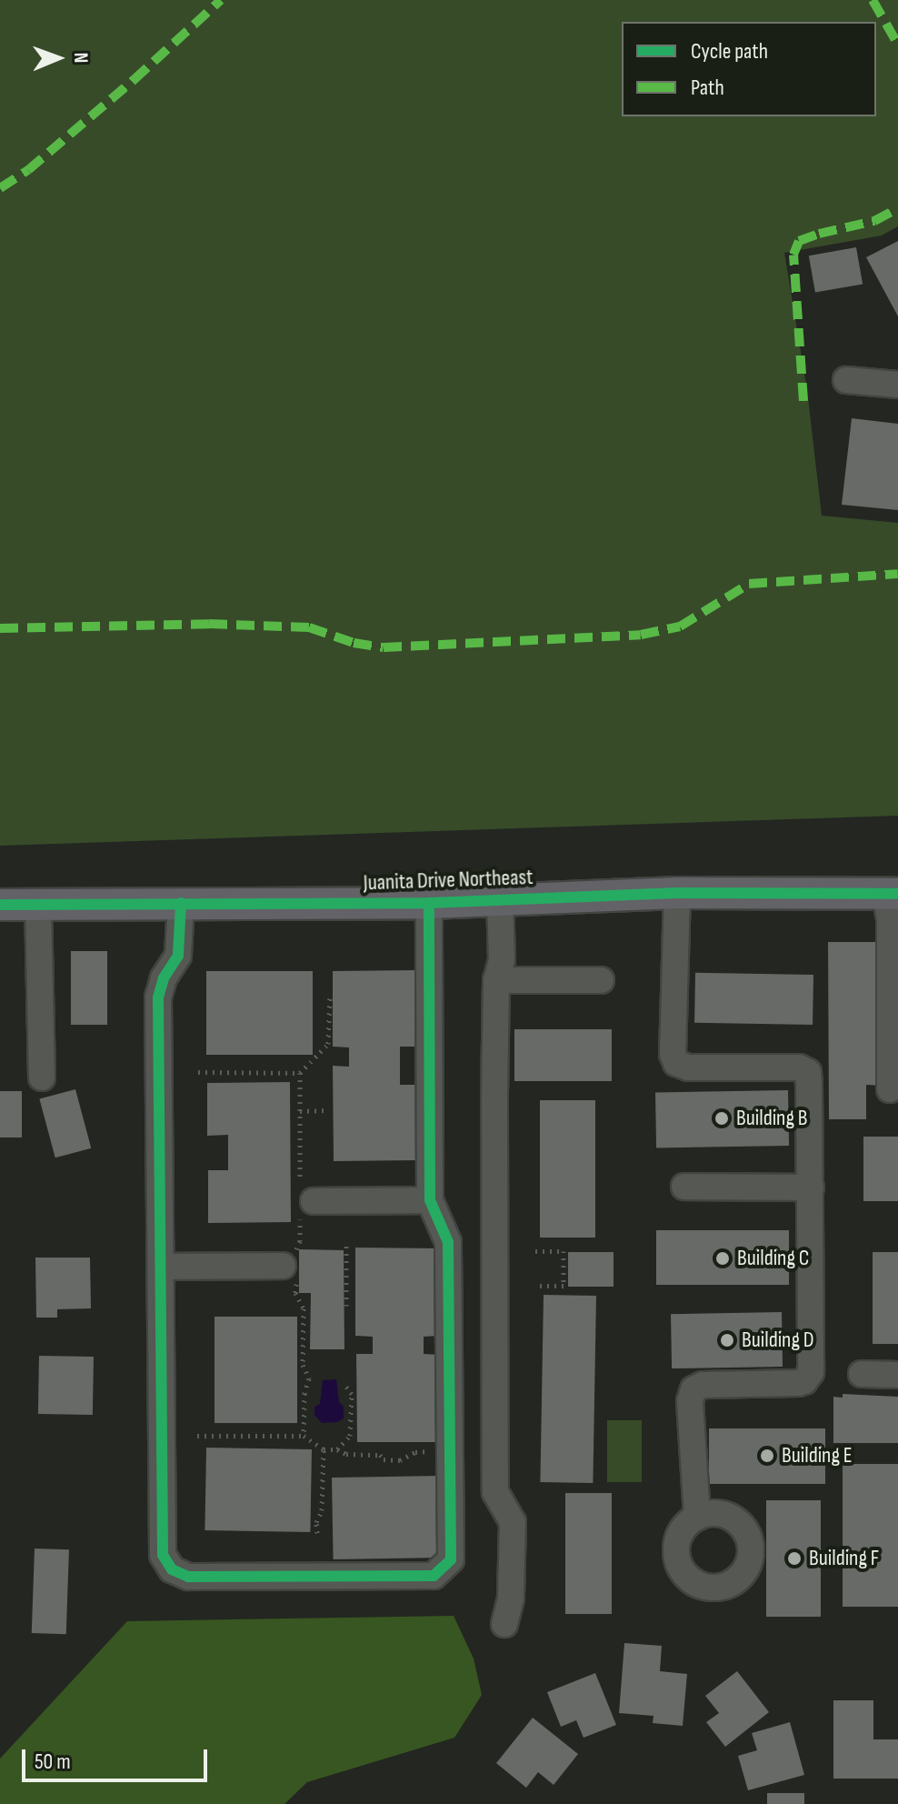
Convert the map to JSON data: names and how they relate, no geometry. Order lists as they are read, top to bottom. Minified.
{"streets":{"main road":["Juanita Drive Northeast"]},"places":["Building B","Building C","Building D","Building E","Building F"],"legend":["Cycle path","Path"],"scale_bar":"50 m","north":"right"}
